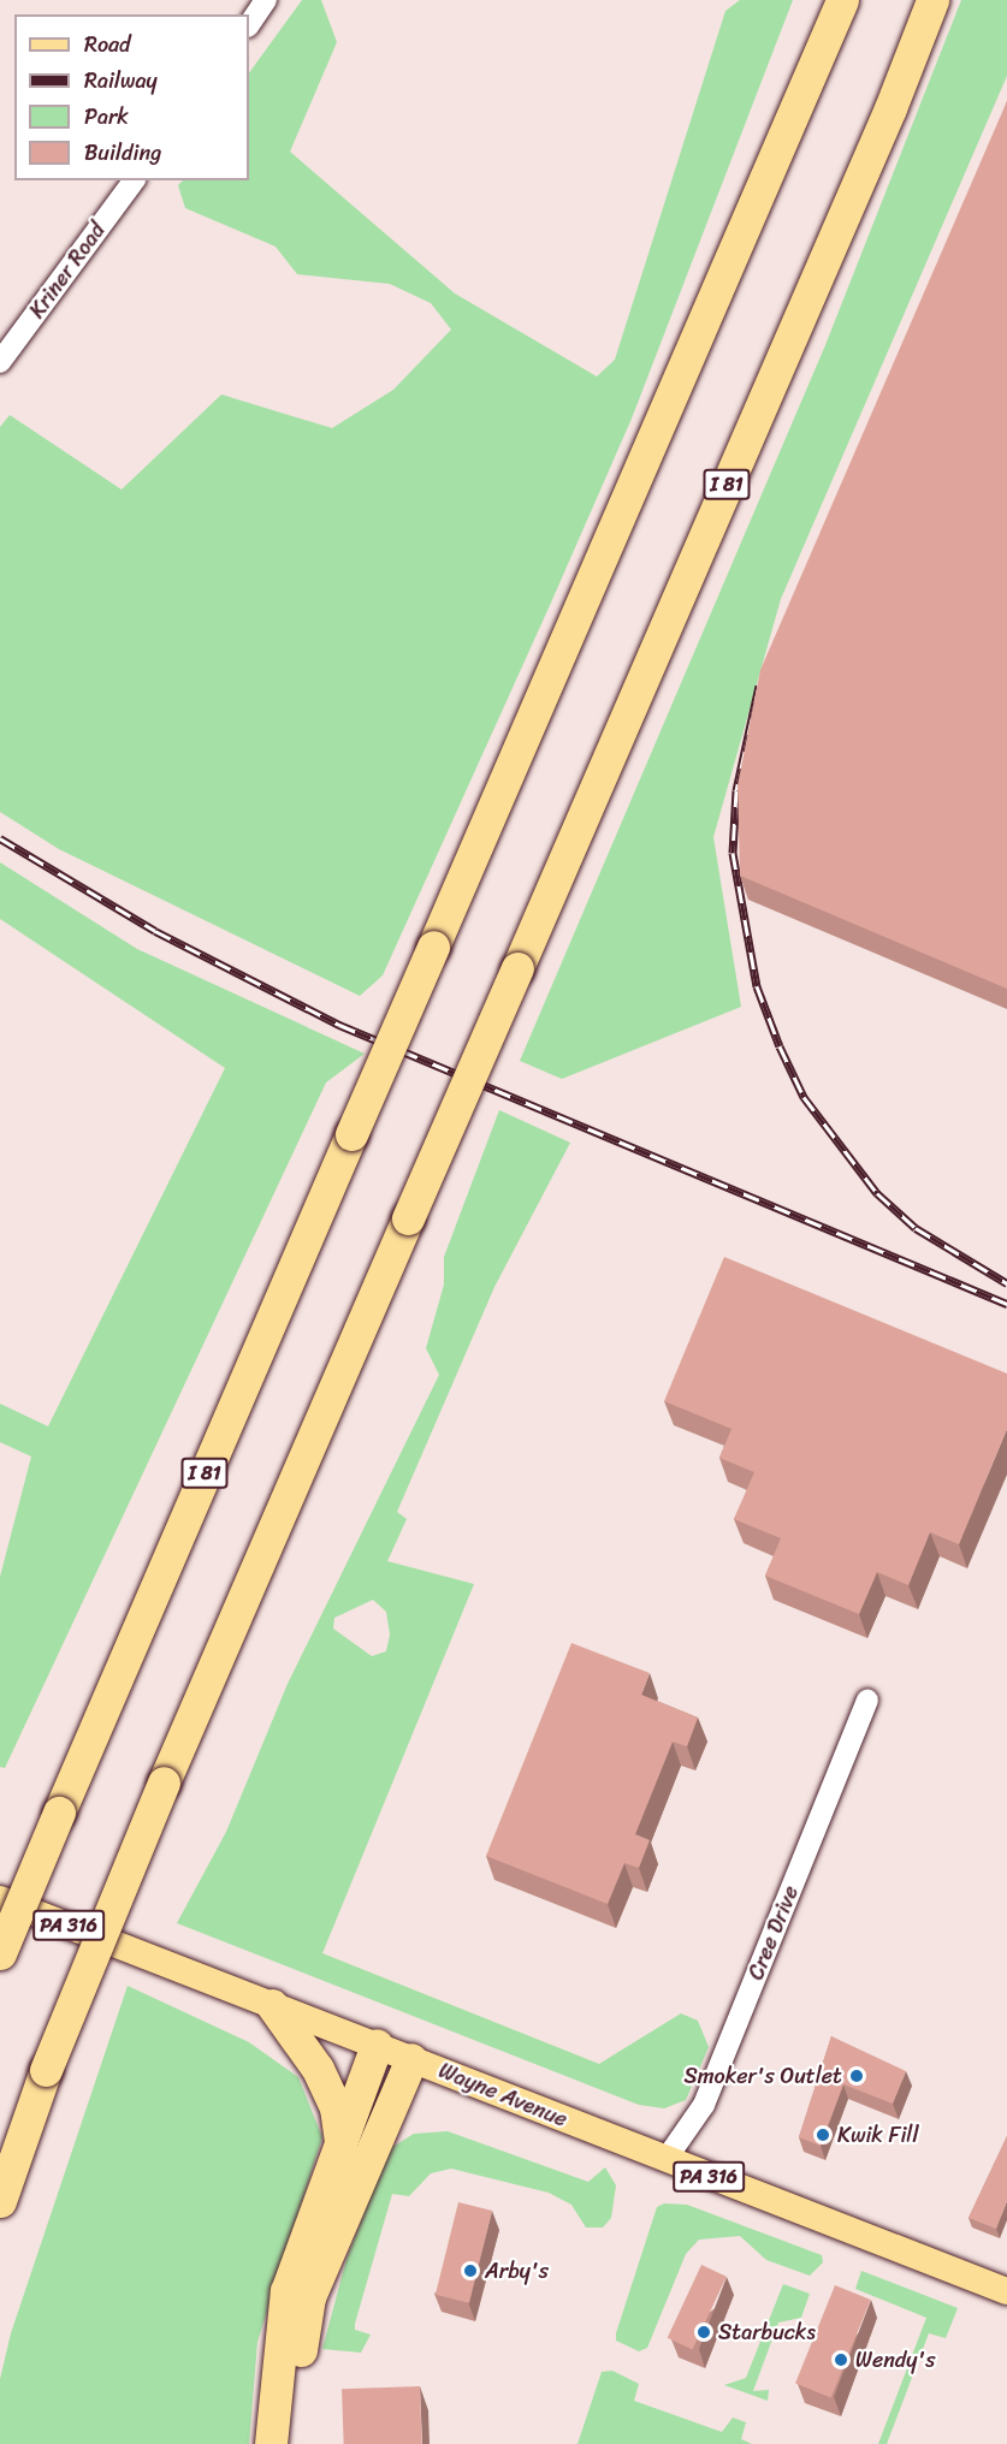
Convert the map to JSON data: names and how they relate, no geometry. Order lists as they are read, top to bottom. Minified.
{"streets":{"highway":["I 81"],"main road":["PA 316","Wayne Avenue"],"street":["Kriner Road","Cree Drive"]},"crossings":[["Cree Drive","Wayne Avenue"]],"places":["Smoker's Outlet","Kwik Fill","Arby's","Starbucks","Wendy's"],"legend":["Road","Railway","Park","Building"]}
